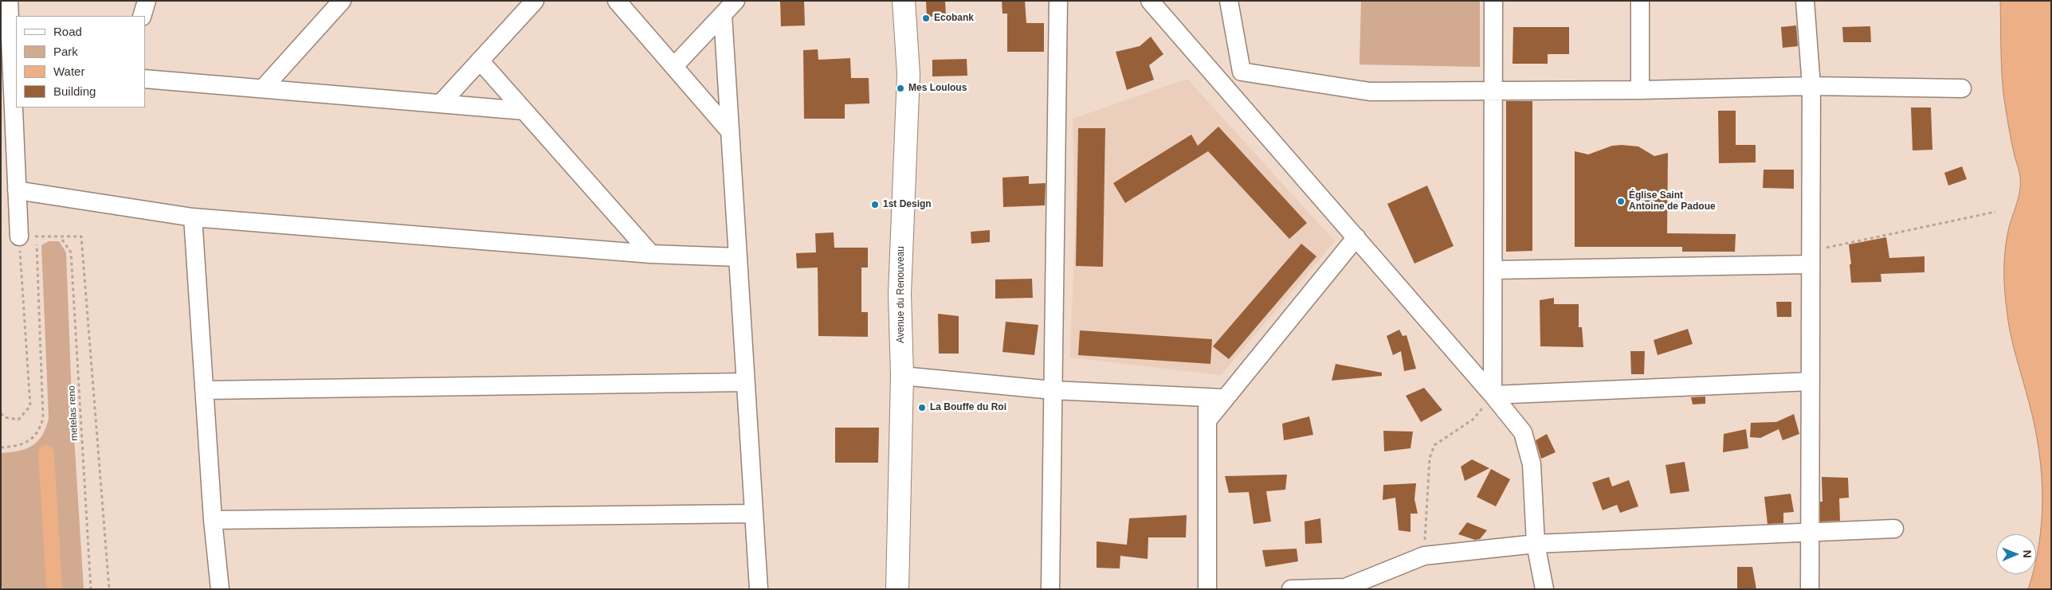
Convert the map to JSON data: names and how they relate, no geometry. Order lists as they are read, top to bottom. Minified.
{"streets":{"main road":["Avenue du Renouveau"],"path":["metelas reno"]},"places":["Ecobank","Mes Loulous","Église Saint Antoine de Padoue","1st Design","La Bouffe du Roi"],"legend":["Road","Park","Water","Building"],"north":"right"}
